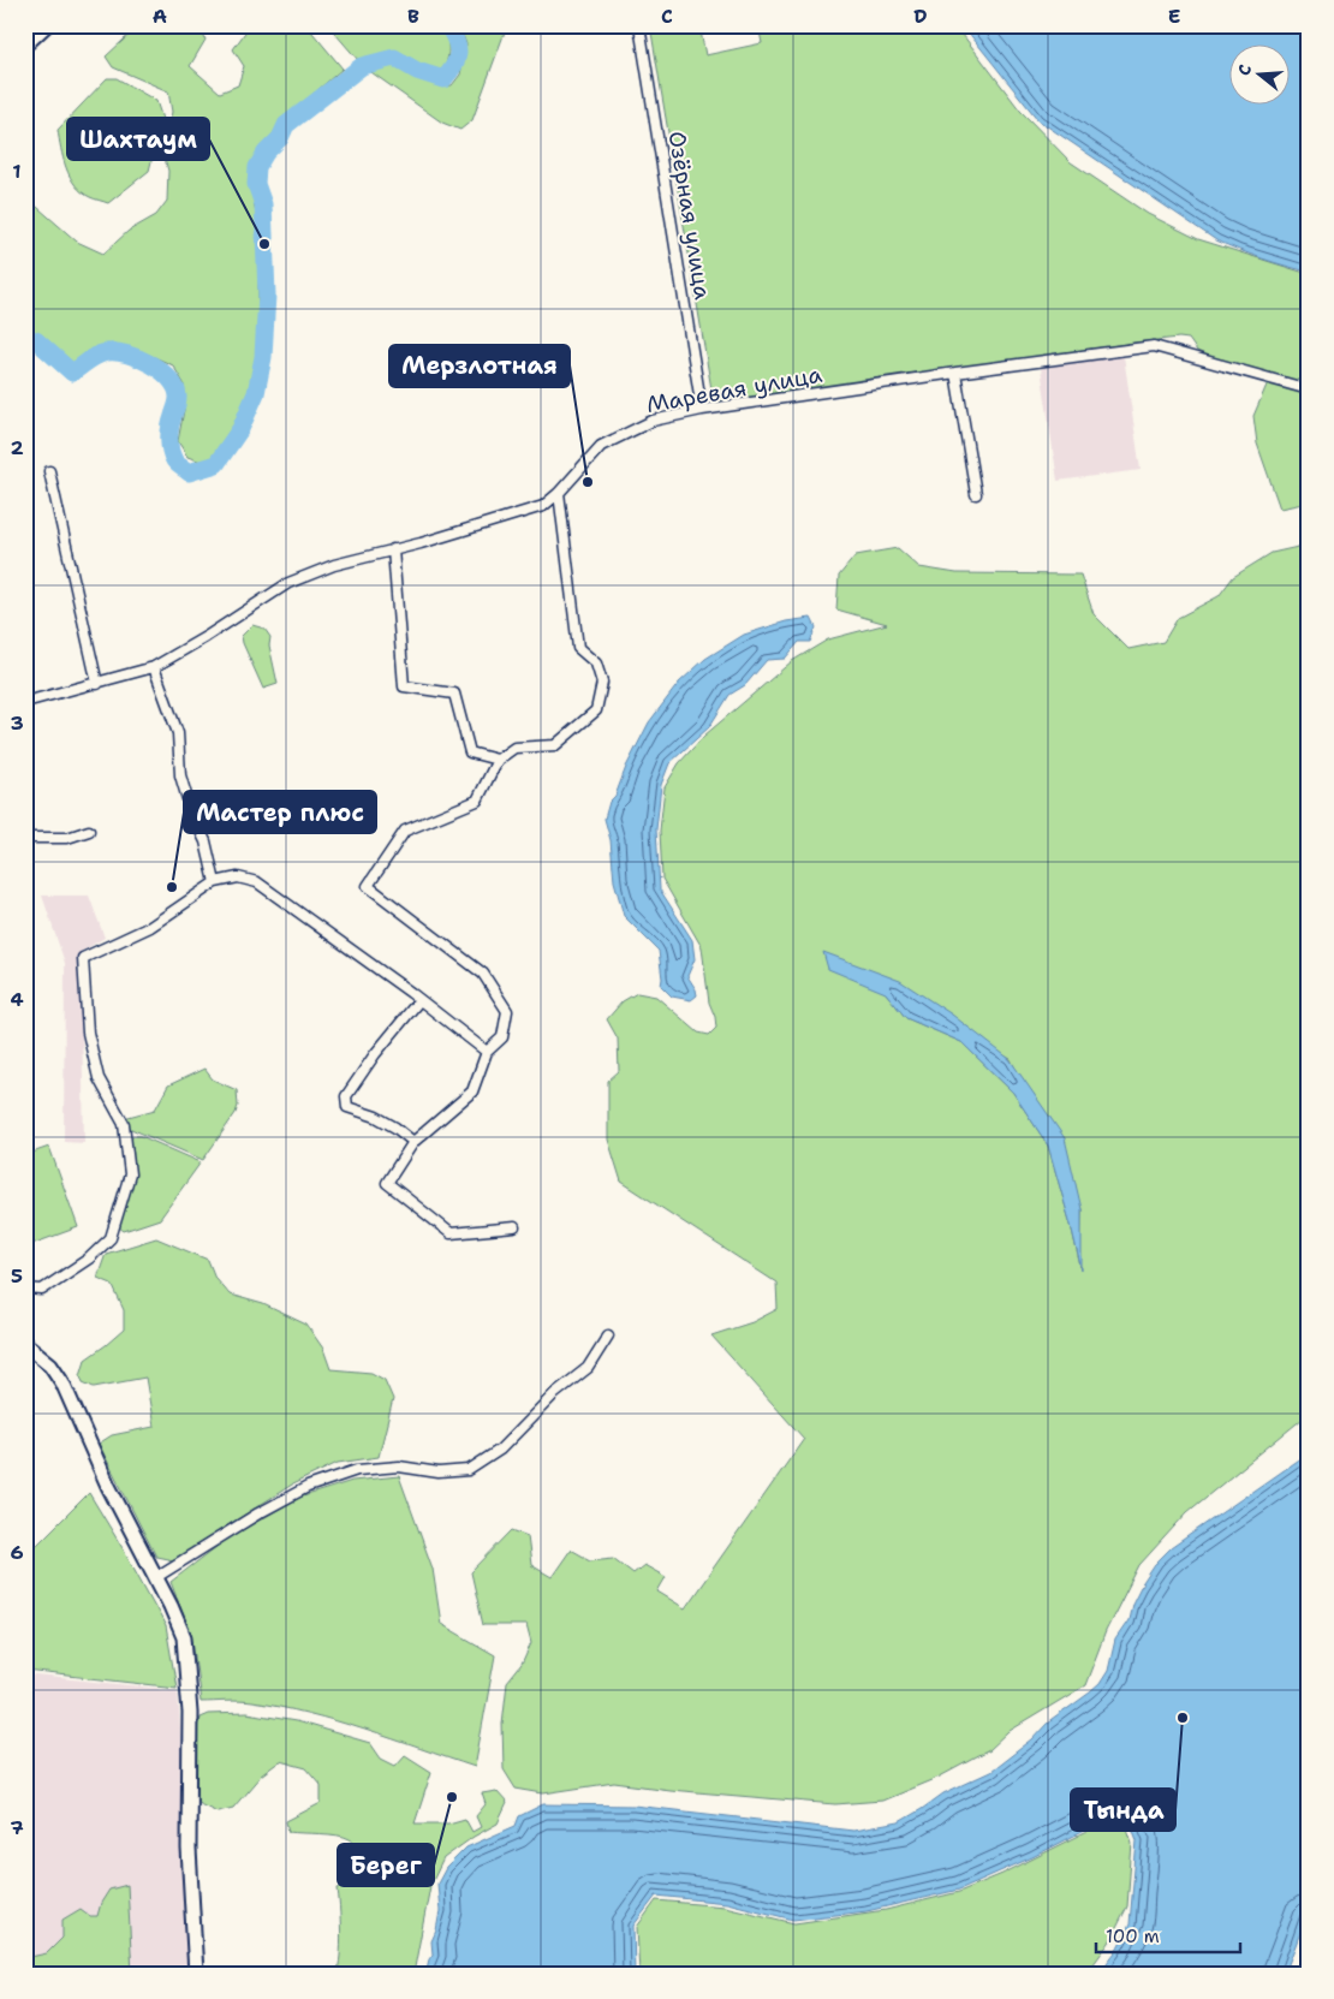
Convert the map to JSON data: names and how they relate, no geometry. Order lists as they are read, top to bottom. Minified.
{"streets":{"street":["Озёрная улица","Маревая улица"]},"crossings":[["Озёрная улица","Маревая улица"]],"places":["Шахтаум","Мерзлотная","Мастер плюс","Тында","Берег"],"scale_bar":"100 m","north":"left","grid":{"columns":["A","B","C","D","E"],"rows":["1","2","3","4","5","6","7"]}}
